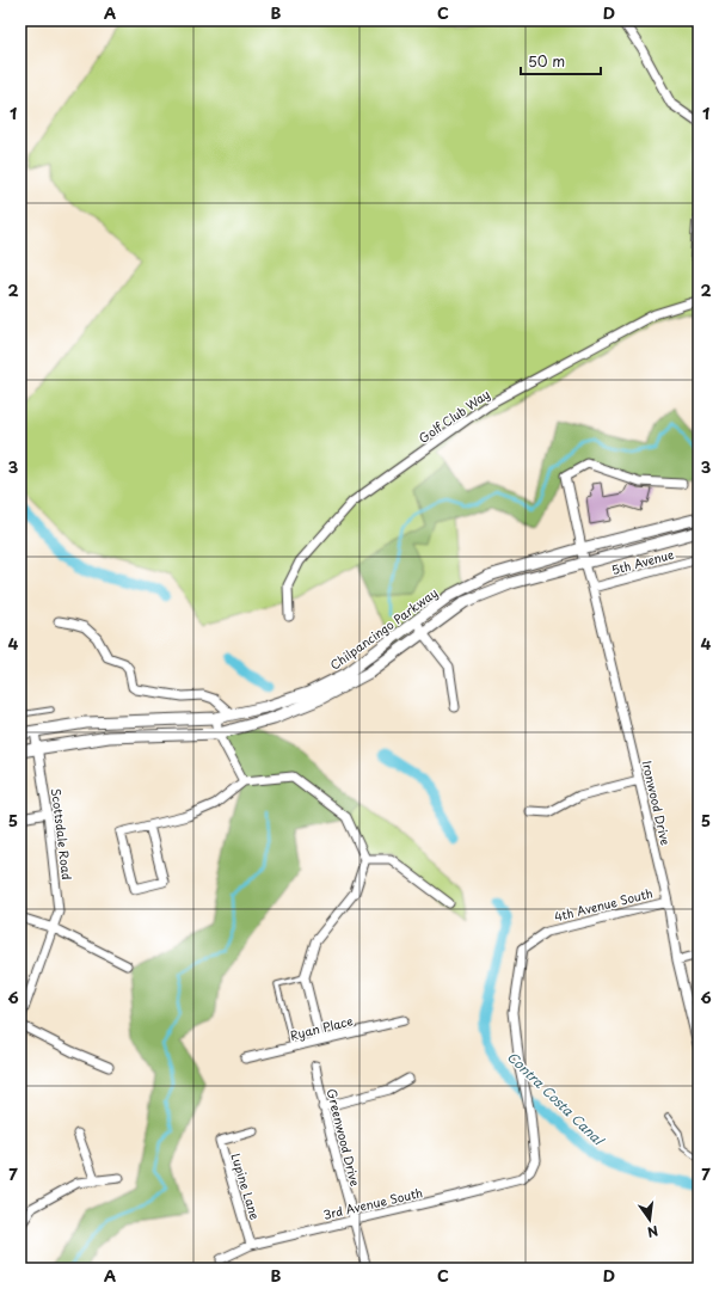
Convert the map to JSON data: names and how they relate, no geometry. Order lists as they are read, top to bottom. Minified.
{"streets":{"street":["Golf Club Way","5th Avenue","Chilpancingo Parkway","Ironwood Drive","Scottsdale Road","4th Avenue South","Ryan Place","Greenwood Drive","Lupine Lane","3rd Avenue South"]},"crossings":[["5th Avenue","Ironwood Drive"],["Chilpancingo Parkway","Ironwood Drive"],["Chilpancingo Parkway","Scottsdale Road"],["Ironwood Drive","4th Avenue South"],["4th Avenue South","3rd Avenue South"],["Greenwood Drive","3rd Avenue South"],["Lupine Lane","3rd Avenue South"]],"water":["Contra Costa Canal"],"scale_bar":"50 m","north":"bottom","grid":{"columns":["A","B","C","D"],"rows":["1","2","3","4","5","6","7"]}}
